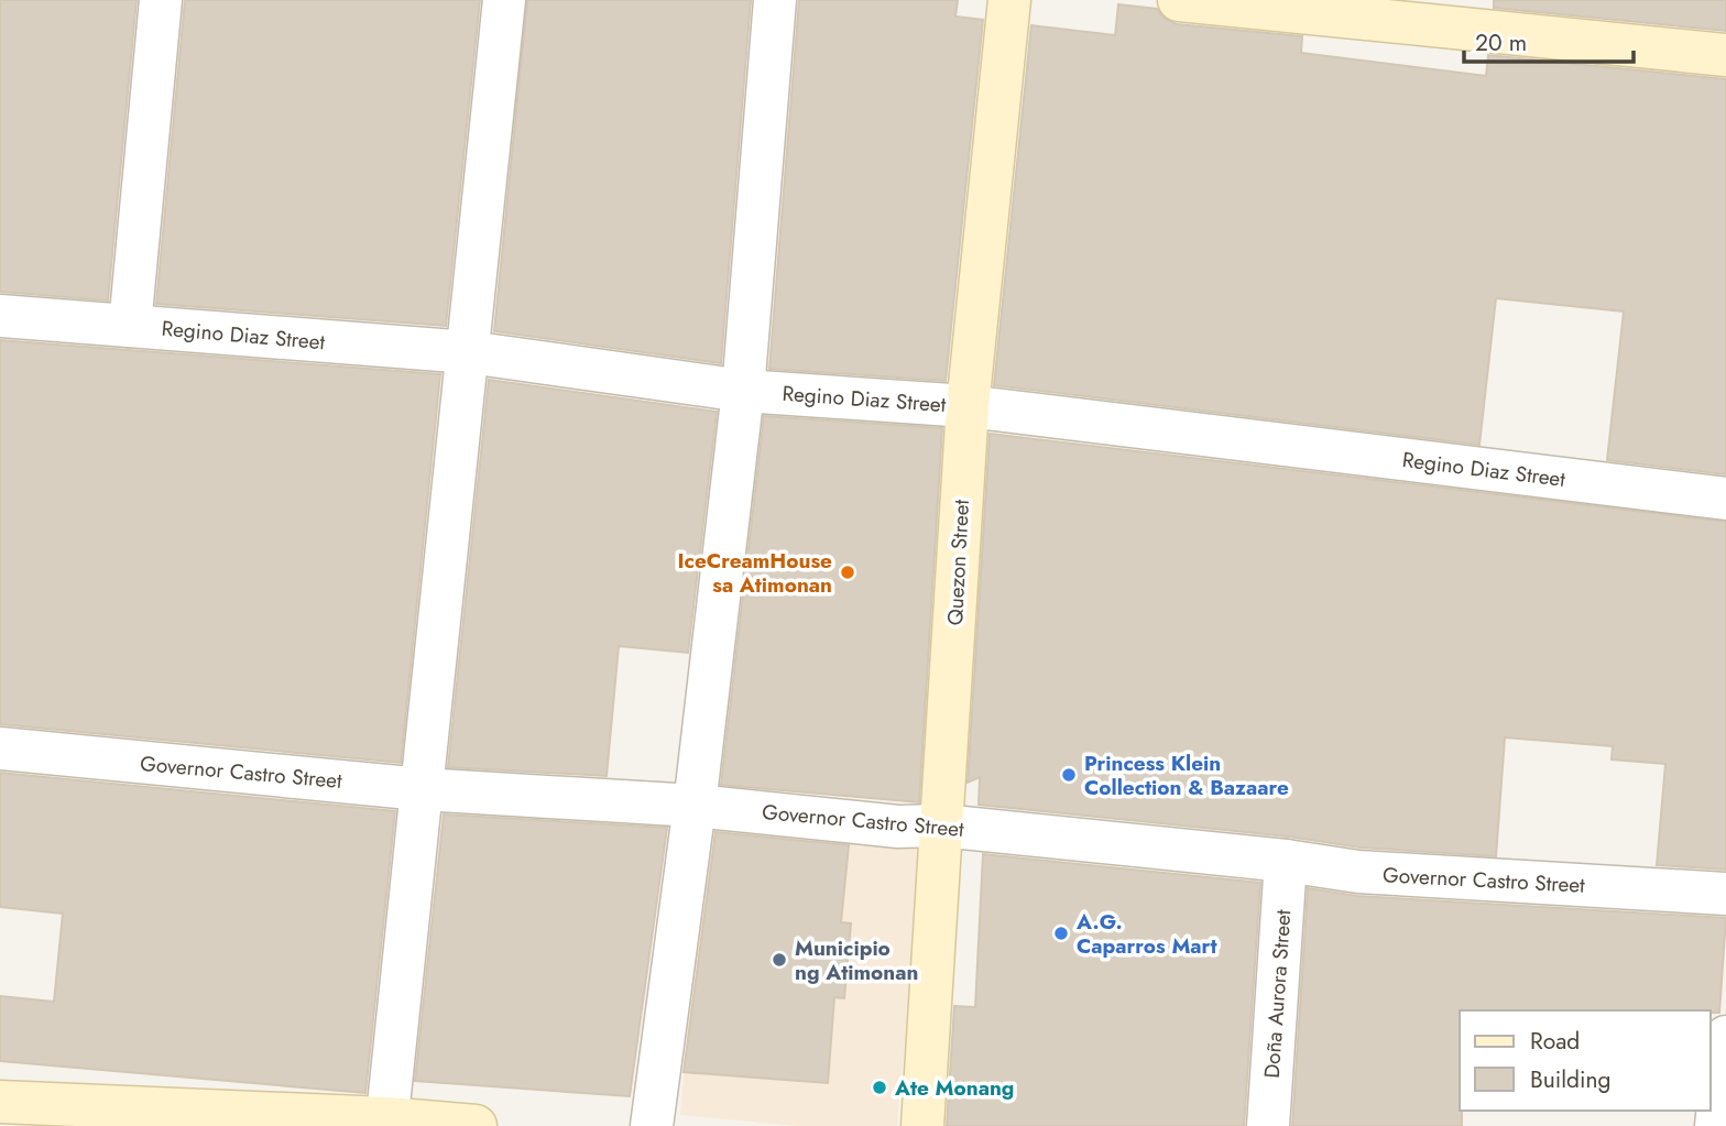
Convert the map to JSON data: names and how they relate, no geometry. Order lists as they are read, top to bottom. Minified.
{"streets":{"street":["Regino Diaz Street","Quezon Street","Governor Castro Street","Doña Aurora Street"]},"crossings":[["Regino Diaz Street","Quezon Street"],["Quezon Street","Governor Castro Street"],["Governor Castro Street","Doña Aurora Street"]],"places":["IceCreamHouse sa Atimonan","Princess Klein Collection & Bazaare","A.G. Caparros Mart","Municipio ng Atimonan","Ate Monang"],"legend":["Road","Building"],"scale_bar":"20 m"}
